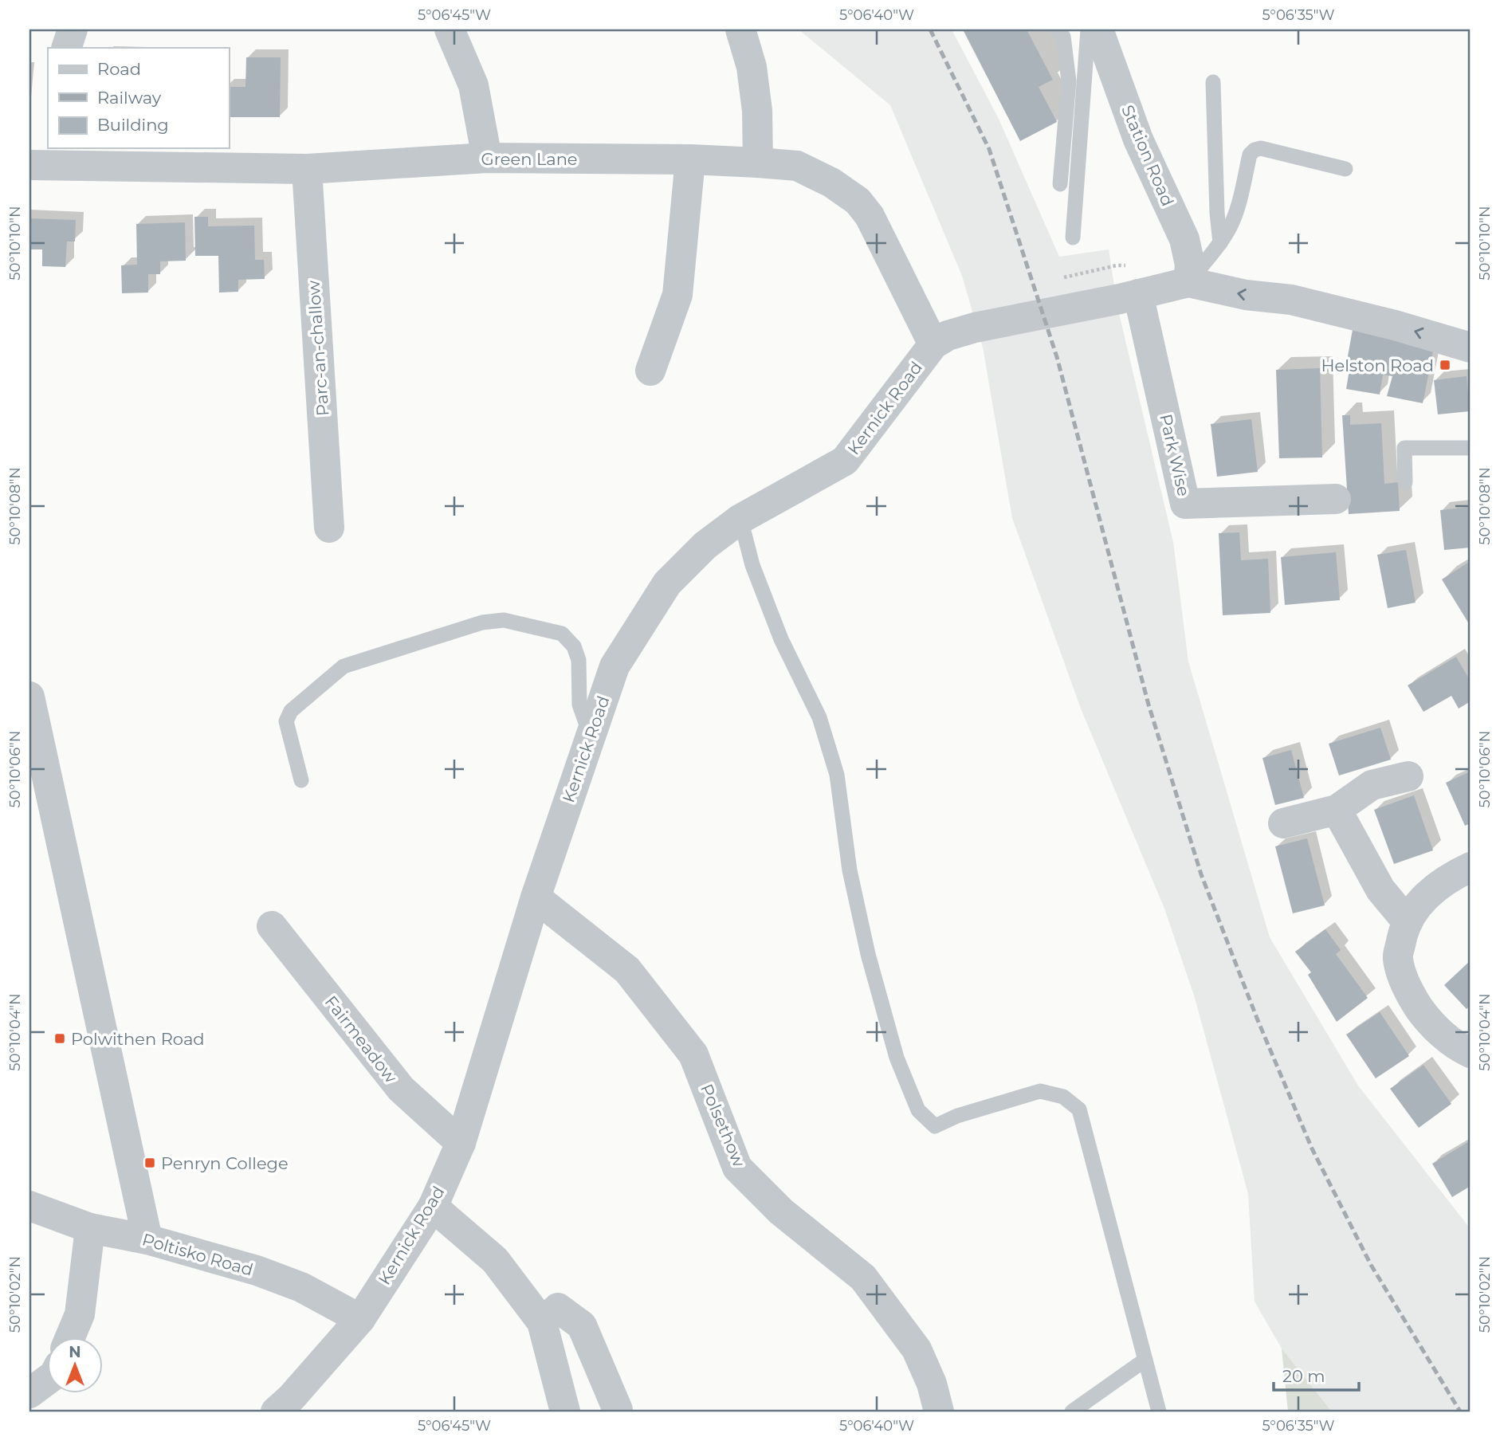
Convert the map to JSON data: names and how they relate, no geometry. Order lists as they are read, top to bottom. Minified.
{"streets":{"street":["Station Road","Green Lane","Parc-an-challow","Kernick Road","Park Wise","Fairmeadow","Polsethow","Poltisko Road"]},"crossings":[["Green Lane","Parc-an-challow"],["Green Lane","Kernick Road"],["Kernick Road","Park Wise"],["Kernick Road","Fairmeadow"],["Kernick Road","Polsethow"],["Kernick Road","Poltisko Road"]],"places":{"transit":["Helston Road","Polwithen Road","Penryn College"]},"legend":["Road","Railway","Building"],"scale_bar":"20 m","north":"top","coordinates":["5°06'45\"W","5°06'40\"W","5°06'35\"W","50°10'10\"N","50°10'08\"N","50°10'06\"N","50°10'04\"N","50°10'02\"N"]}
